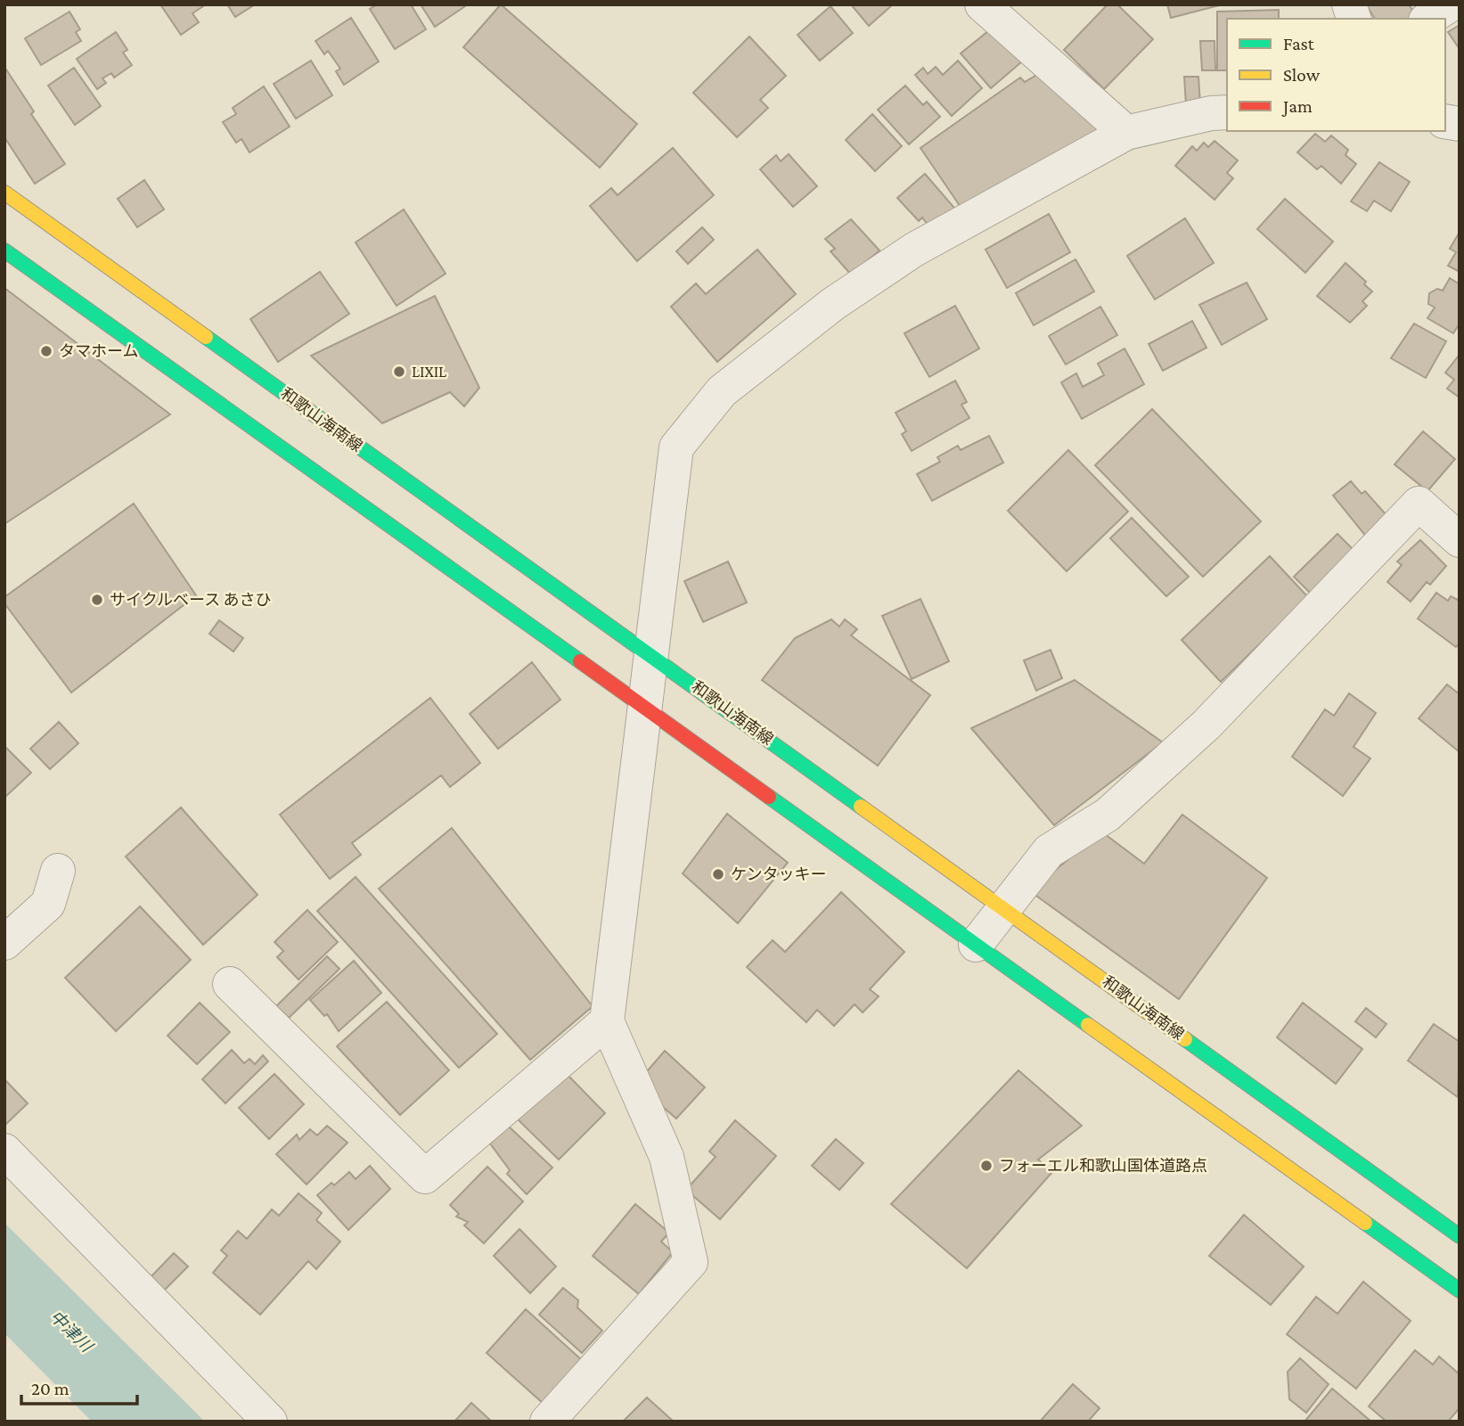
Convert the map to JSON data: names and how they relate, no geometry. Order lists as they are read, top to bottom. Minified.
{"streets":{"main road":["和歌山海南線"]},"water":["中津川"],"places":["タマホーム","LIXIL","サイクルベース あさひ","ケンタッキー","フォーエル和歌山国体道路点"],"legend":["Fast","Slow","Jam"],"scale_bar":"20 m"}
